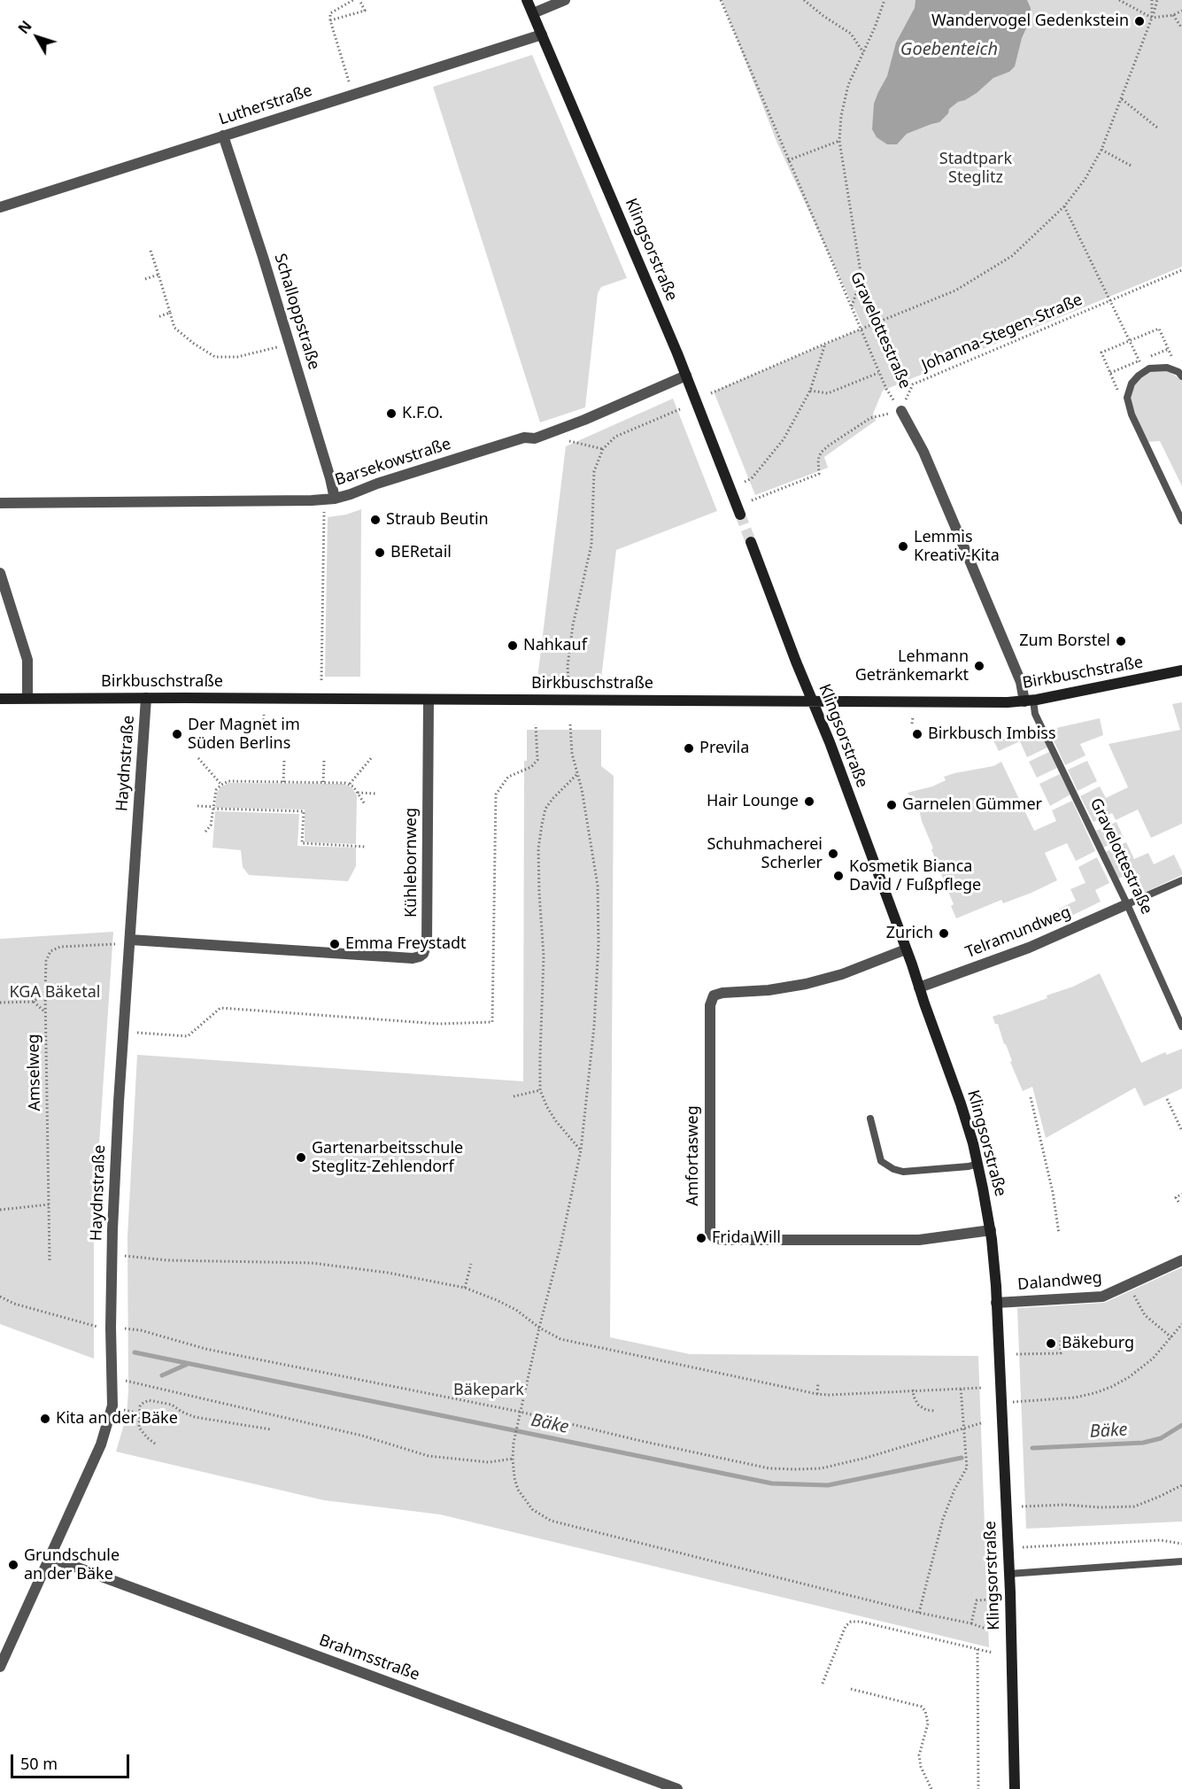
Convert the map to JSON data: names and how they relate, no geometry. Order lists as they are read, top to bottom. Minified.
{"streets":{"street":["Lutherstraße","Klingsorstraße","Schalloppstraße","Gravelottestraße","Barsekowstraße","Birkbuschstraße","Haydnstraße","Kühlebornweg","Telramundweg","Amfortasweg","Dalandweg","Brahmsstraße"],"path":["Johanna-Stegen-Straße","Amselweg"]},"crossings":[["Lutherstraße","Klingsorstraße"],["Lutherstraße","Schalloppstraße"],["Klingsorstraße","Barsekowstraße"],["Klingsorstraße","Birkbuschstraße"],["Klingsorstraße","Telramundweg"],["Klingsorstraße","Amfortasweg"],["Klingsorstraße","Dalandweg"],["Schalloppstraße","Barsekowstraße"],["Gravelottestraße","Johanna-Stegen-Straße"],["Gravelottestraße","Birkbuschstraße"],["Gravelottestraße","Telramundweg"],["Birkbuschstraße","Haydnstraße"],["Birkbuschstraße","Kühlebornweg"],["Haydnstraße","Kühlebornweg"],["Haydnstraße","Brahmsstraße"]],"water":["Goebenteich","Bäke"],"parks":["Stadtpark Steglitz","KGA Bäketal","Bäkepark"],"places":["Wandervogel Gedenkstein","K.F.O.","Straub Beutin","Lemmis Kreativ-Kita","BERetail","Zum Borstel","Nahkauf","Lehmann Getränkemarkt","Der Magnet im Süden Berlins","Birkbusch Imbiss","Previla","Hair Lounge","Garnelen Gümmer","Schuhmacherei Scherler","Kosmetik Bianca David / Fußpflege","Zurich","Emma Freystadt","Gartenarbeitsschule Steglitz-Zehlendorf","Frida Will","Bäkeburg","Kita an der Bäke","Grundschule an der Bäke"],"scale_bar":"50 m","north":"top left"}
